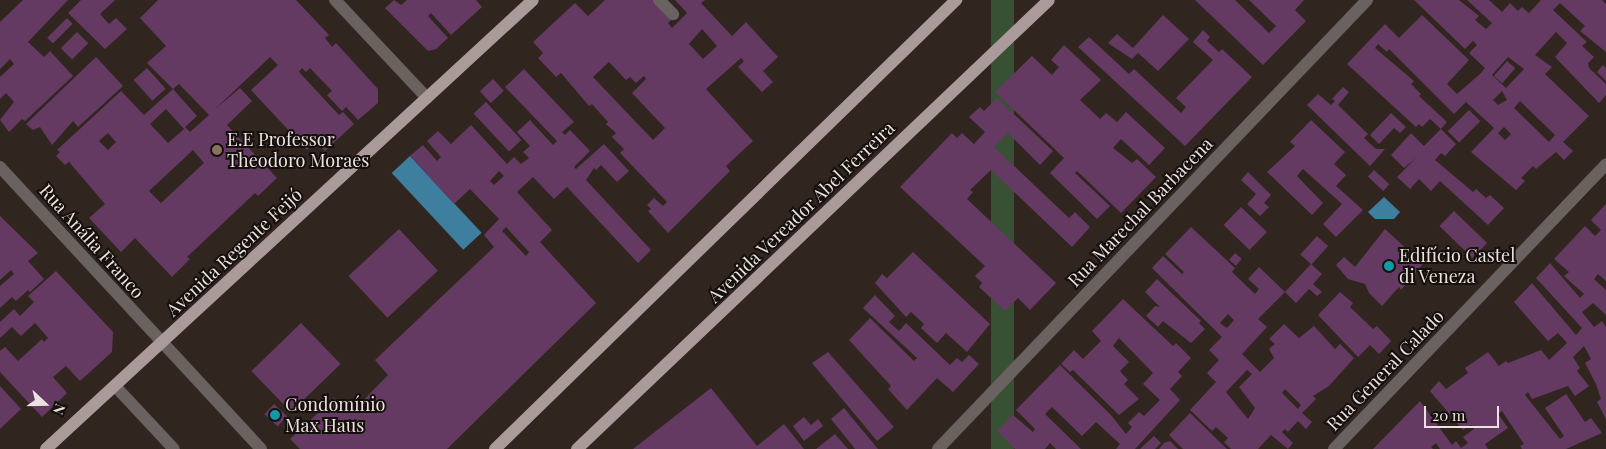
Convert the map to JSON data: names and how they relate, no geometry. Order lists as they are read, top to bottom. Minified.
{"streets":{"main road":["Avenida Vereador Abel Ferreira","Avenida Regente Feijó"],"street":["Rua Marechal Barbacena","Rua Anália Franco","Rua General Calado"]},"crossings":[["Rua Anália Franco","Avenida Regente Feijó"]],"places":["E.E Professor Theodoro Moraes","Edifício Castel di Veneza","Condomínio Max Haus"],"scale_bar":"20 m","north":"right"}
